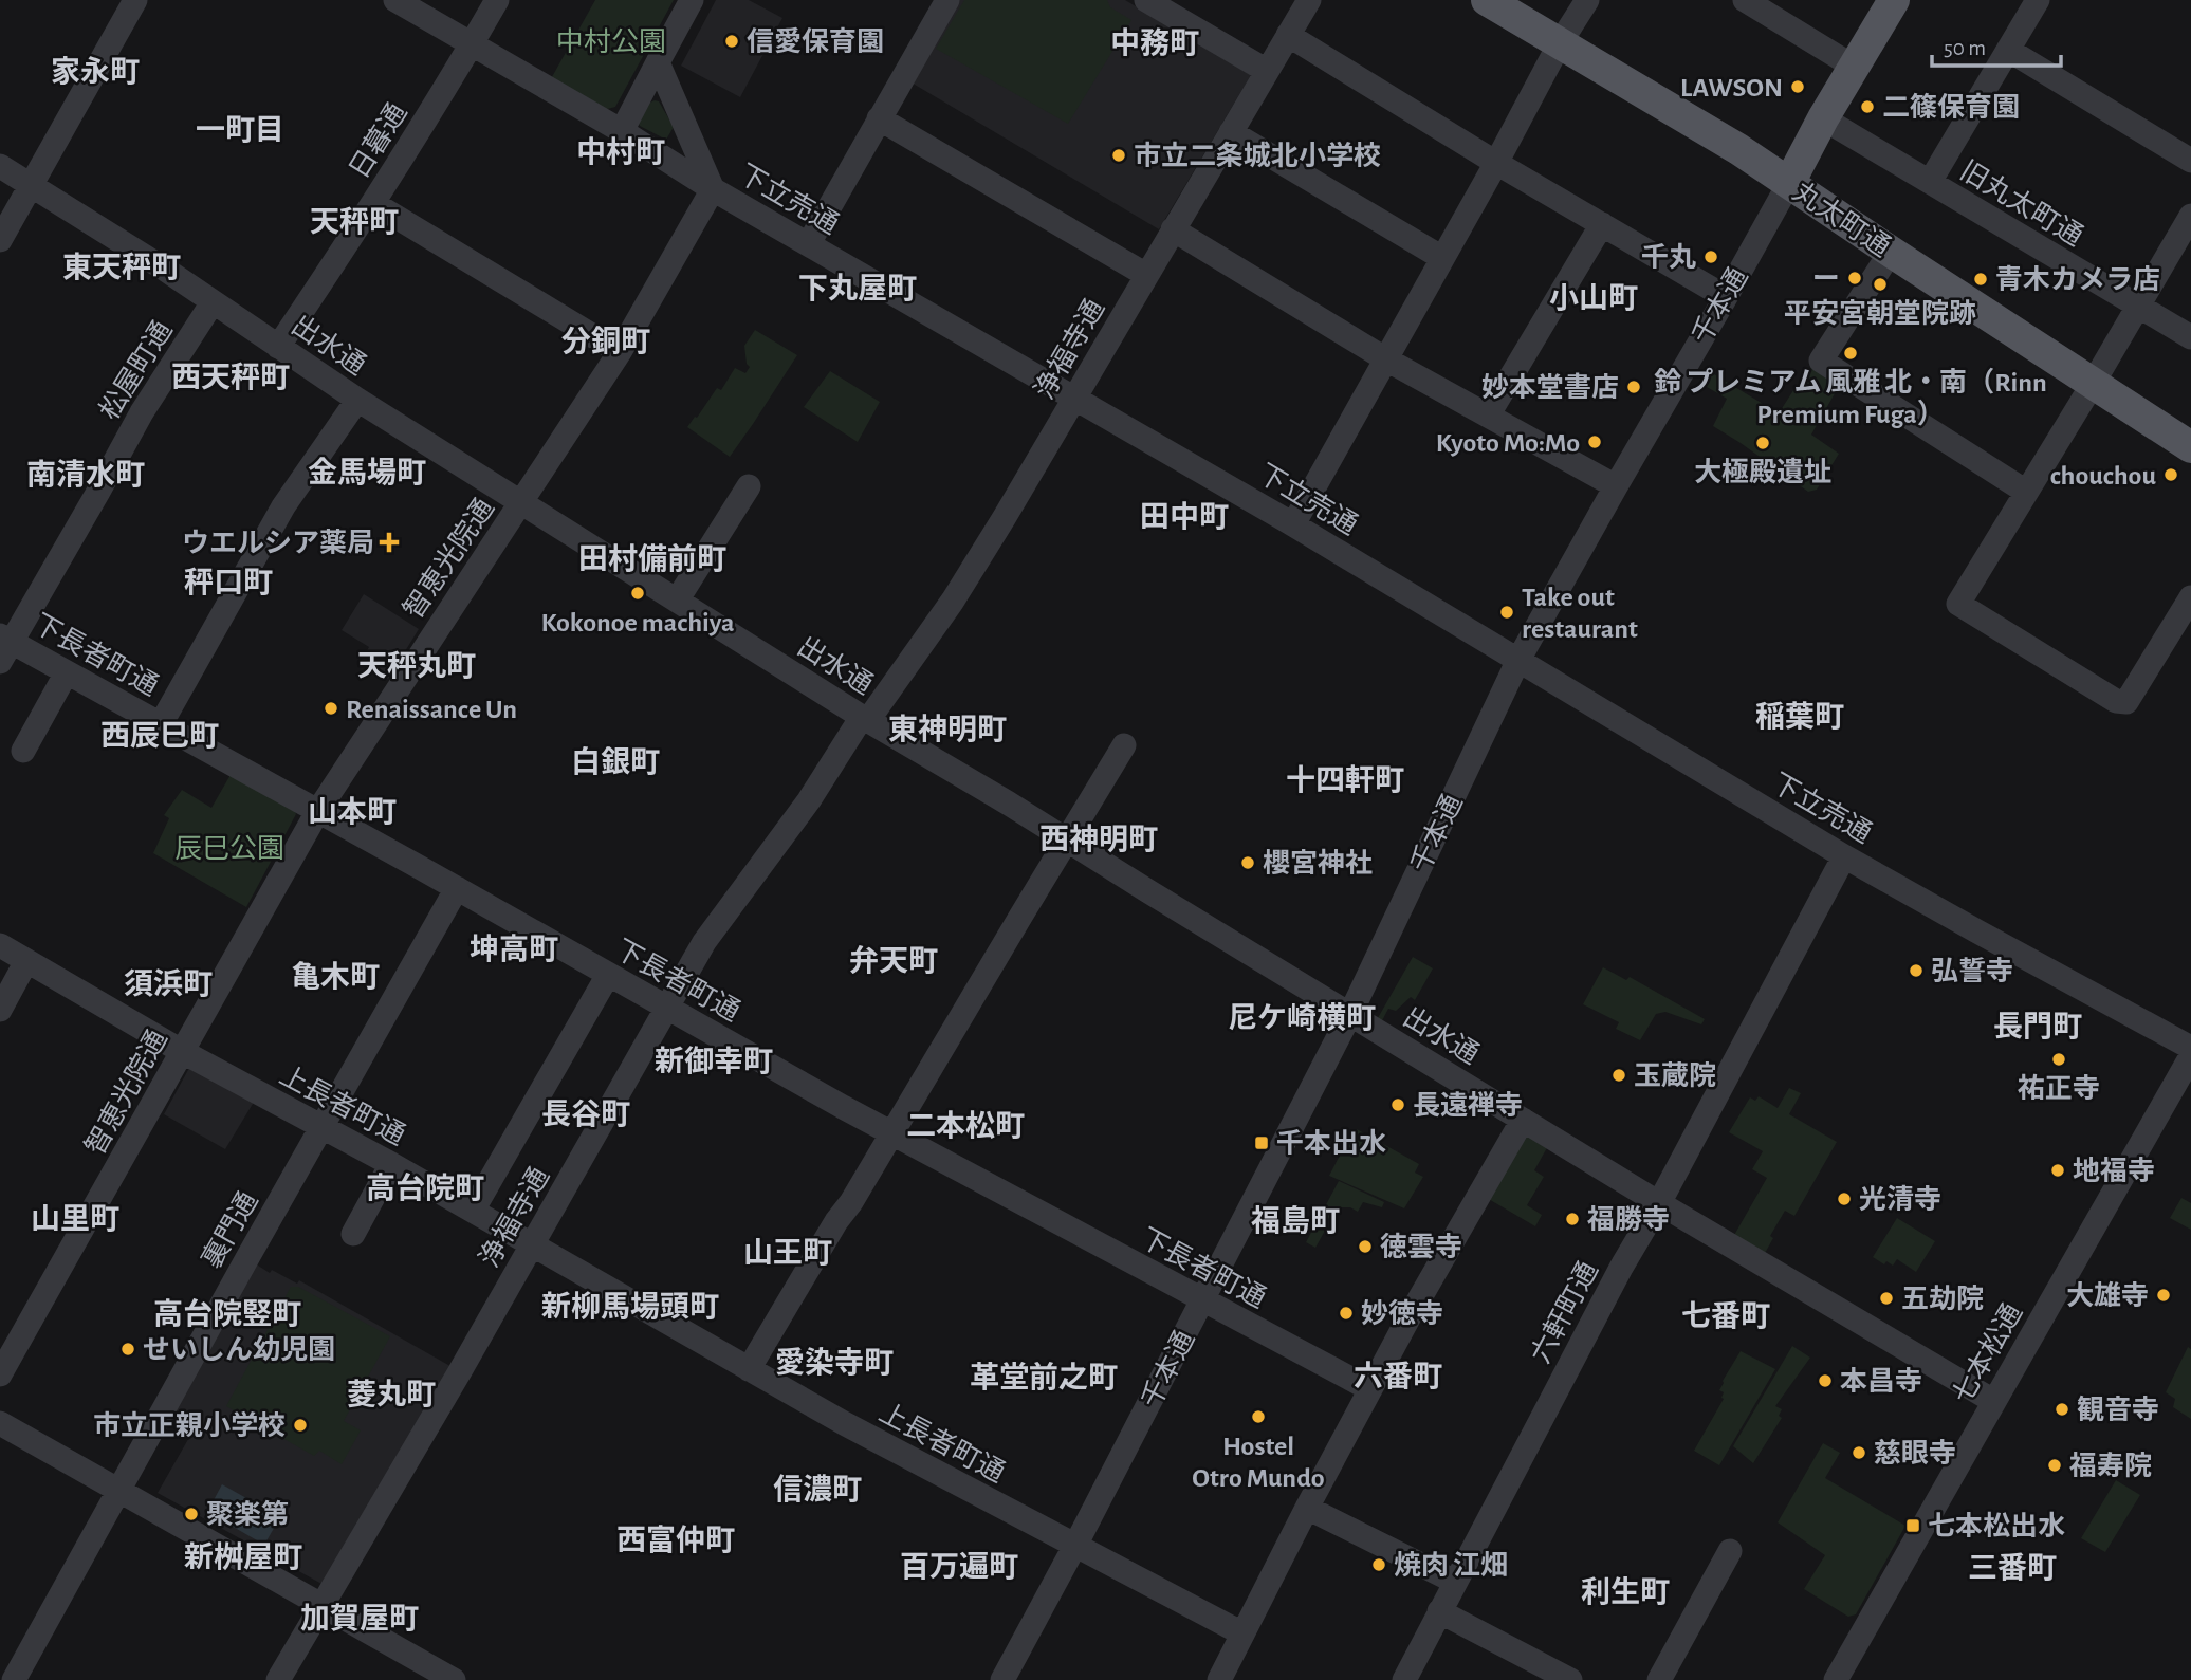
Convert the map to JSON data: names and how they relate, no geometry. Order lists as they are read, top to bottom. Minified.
{"streets":{"main road":["丸太町通","千本通"],"street":["日暮通","下立売通","旧丸太町通","出水通","浄福寺通","松屋町通","智恵光院通","下長者町通","上長者町通","裏門通","六軒町通","七本松通"]},"crossings":[["日暮通","下立売通"],["日暮通","出水通"],["下立売通","千本通"],["下立売通","浄福寺通"],["下立売通","智恵光院通"],["下立売通","六軒町通"],["旧丸太町通","千本通"],["丸太町通","千本通"],["千本通","出水通"],["千本通","下長者町通"],["千本通","上長者町通"],["出水通","浄福寺通"],["出水通","松屋町通"],["出水通","智恵光院通"],["出水通","六軒町通"],["出水通","七本松通"],["浄福寺通","下長者町通"],["浄福寺通","上長者町通"],["松屋町通","下長者町通"],["智恵光院通","下長者町通"],["智恵光院通","上長者町通"],["下長者町通","裏門通"],["上長者町通","裏門通"]],"districts":["中務町","家永町","一町目","中村町","天秤町","東天秤町","下丸屋町","小山町","分銅町","西天秤町","金馬場町","南清水町","田中町","田村備前町","秤口町","天秤丸町","稲葉町","東神明町","西辰巳町","白銀町","十四軒町","山本町","西神明町","坤高町","弁天町","亀木町","須浜町","尼ケ崎横町","長門町","新御幸町","長谷町","二本松町","高台院町","山里町","福島町","山王町","新柳馬場頭町","高台院竪町","七番町","愛染寺町","六番町","革堂前之町","菱丸町","信濃町","西富仲町","新桝屋町","百万遍町","三番町","利生町","加賀屋町"],"parks":["中村公園","辰巳公園"],"places":{"other":["信愛保育園","LAWSON","二篠保育園","市立二条城北小学校","千丸","ー","青木カメラ店","平安宮朝堂院跡","鈴 プレミアム 風雅 北・南（Rinn Premium Fuga）","妙本堂書店","Kyoto Mo:Mo","大極殿遺址","chouchou","Kokonoe machiya","Take out restaurant","Renaissance Un","櫻宮神社","弘誓寺","祐正寺","玉蔵院","長遠禅寺","地福寺","光清寺","福勝寺","徳雲寺","大雄寺","五劫院","妙徳寺","せいしん幼児園","本昌寺","観音寺","Hostel Otro Mundo","市立正親小学校","慈眼寺","福寿院","聚楽第","焼肉 江畑"],"health":["ウエルシア薬局"],"transit":["千本出水","七本松出水"]},"scale_bar":"50 m"}
